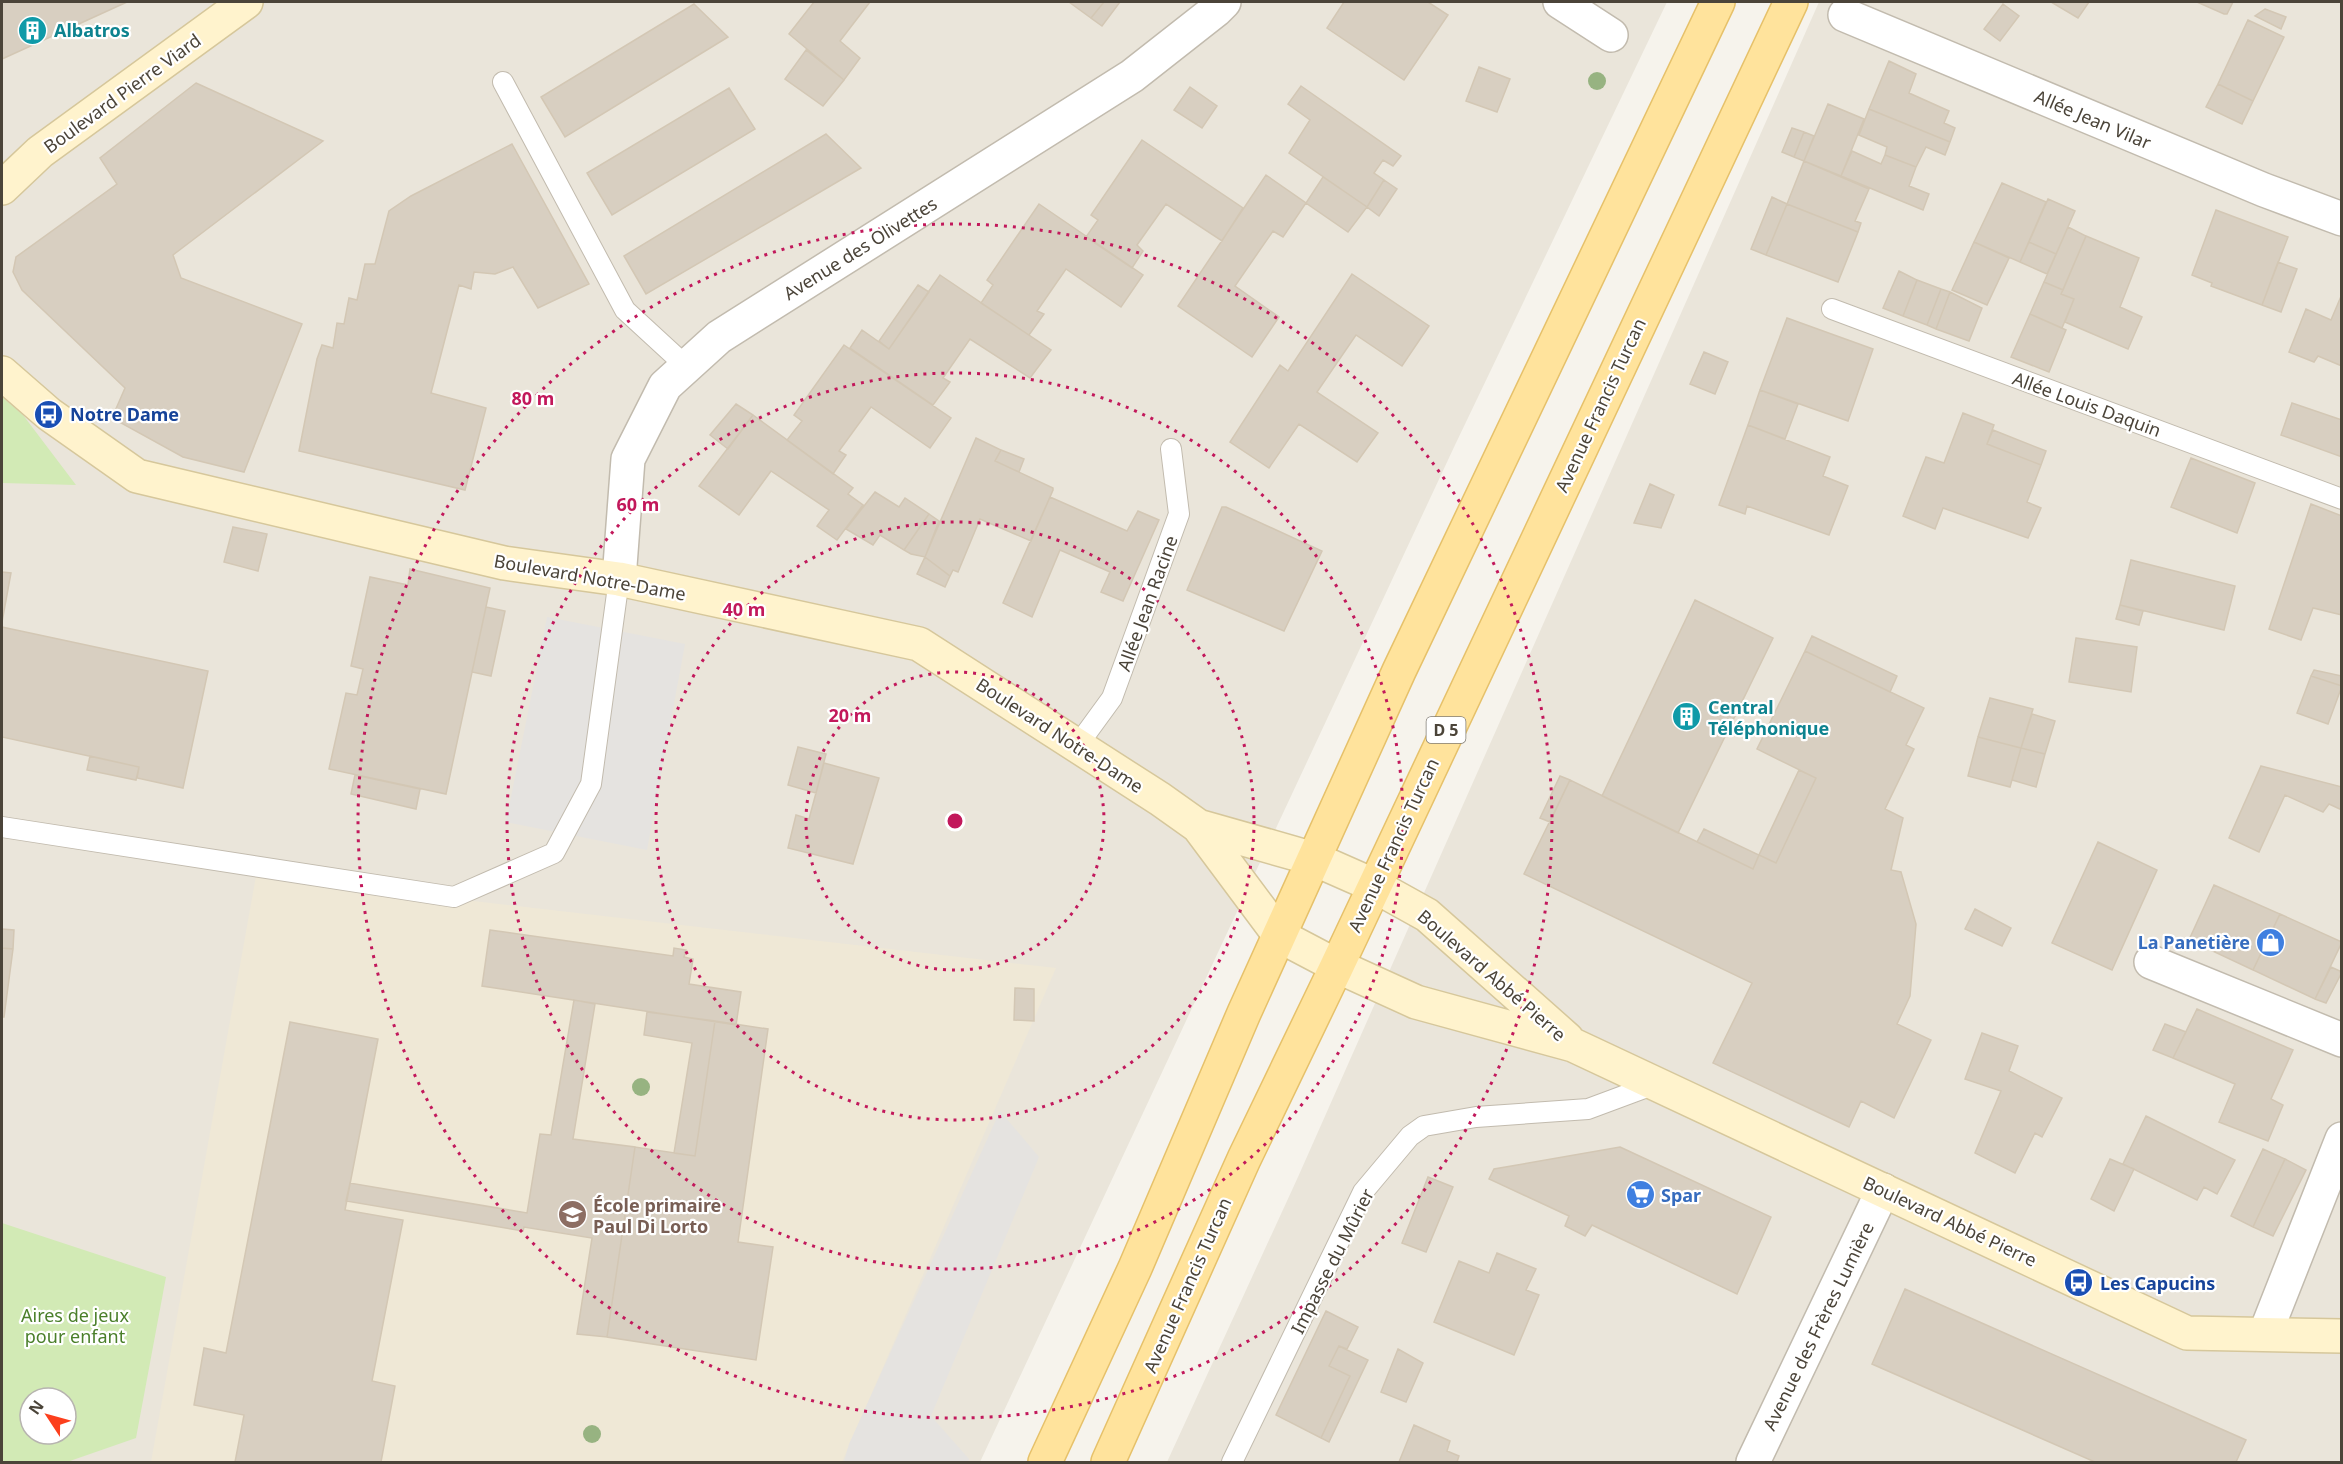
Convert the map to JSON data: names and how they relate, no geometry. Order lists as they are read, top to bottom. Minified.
{"streets":{"main road":["Avenue Francis Turcan","D 5"],"street":["Boulevard Pierre Viard","Allée Jean Vilar","Avenue des Olivettes","Boulevard Notre-Dame","Boulevard Abbé Pierre","Avenue des Frères Lumière"],"lane":["Allée Louis Daquin","Allée Jean Racine","Impasse du Mûrier"]},"crossings":[["Avenue des Olivettes","Boulevard Notre-Dame"],["Avenue Francis Turcan","Boulevard Notre-Dame"],["Avenue Francis Turcan","Boulevard Abbé Pierre"],["Boulevard Notre-Dame","Allée Jean Racine"],["Boulevard Notre-Dame","Boulevard Abbé Pierre"],["Boulevard Abbé Pierre","Impasse du Mûrier"],["Boulevard Abbé Pierre","Avenue des Frères Lumière"]],"parks":["Aires de jeux pour enfant"],"places":{"building":["Albatros","Central Téléphonique"],"bus stop":["Notre Dame","Les Capucins"],"shop":["La Panetière"],"supermarket":["Spar"],"school or university":["École primaire Paul Di Lorto"]},"north":"top left","rings":["80 m","60 m","40 m","20 m"]}
